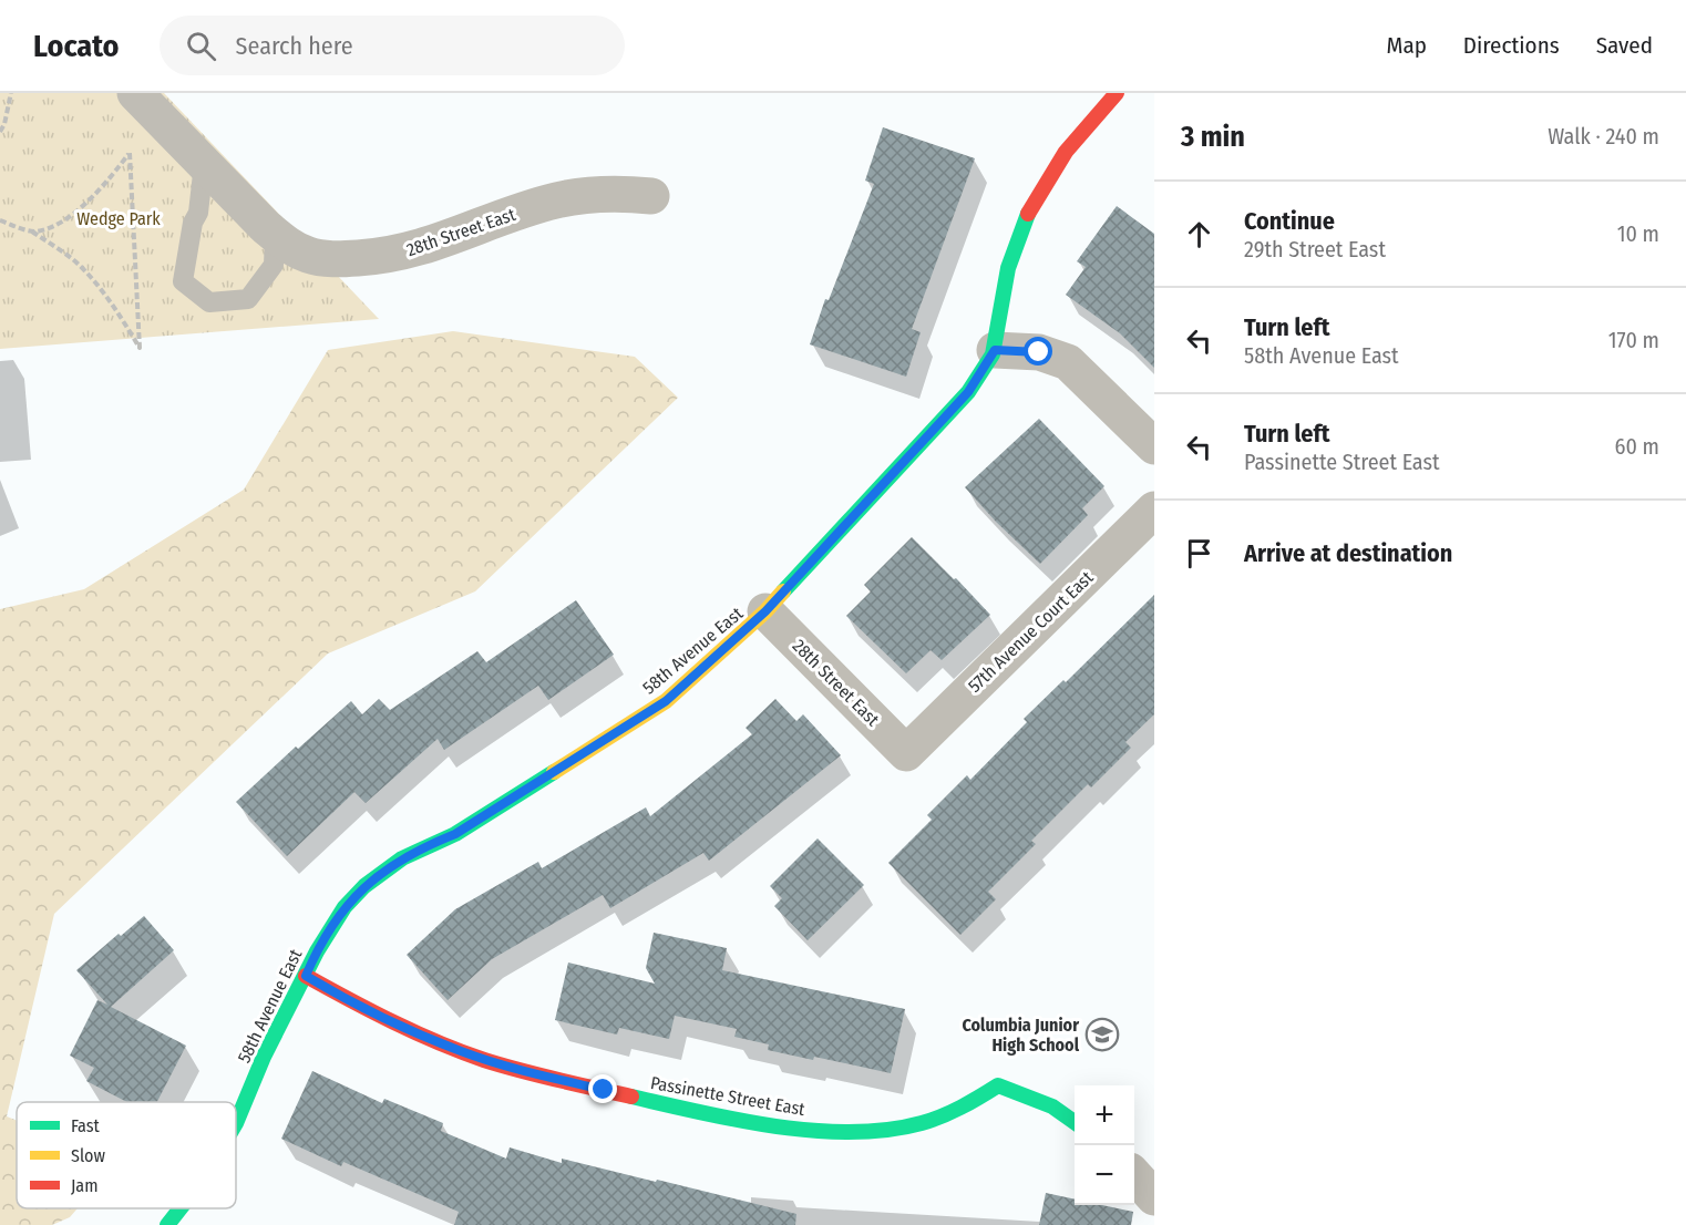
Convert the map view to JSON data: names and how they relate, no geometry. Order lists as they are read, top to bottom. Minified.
{"streets":{"street":["28th Street East","57th Avenue Court East","58th Avenue East","Passinette Street East"]},"crossings":[["28th Street East","57th Avenue Court East"],["28th Street East","58th Avenue East"],["58th Avenue East","Passinette Street East"]],"parks":["Wedge Park"],"places":{"school or university":["Columbia Junior High School"]},"legend":["Fast","Slow","Jam"],"page":{"header":"Locato","search":"Search here","nav":["Map","Directions","Saved"],"heading":["3 min","Walk · 240 m"],"list":[["Continue","29th Street East","10 m"],["Turn left","58th Avenue East","170 m"],["Turn left","Passinette Street East","60 m"],"Arrive at destination"],"map_buttons":["+","−"]}}
